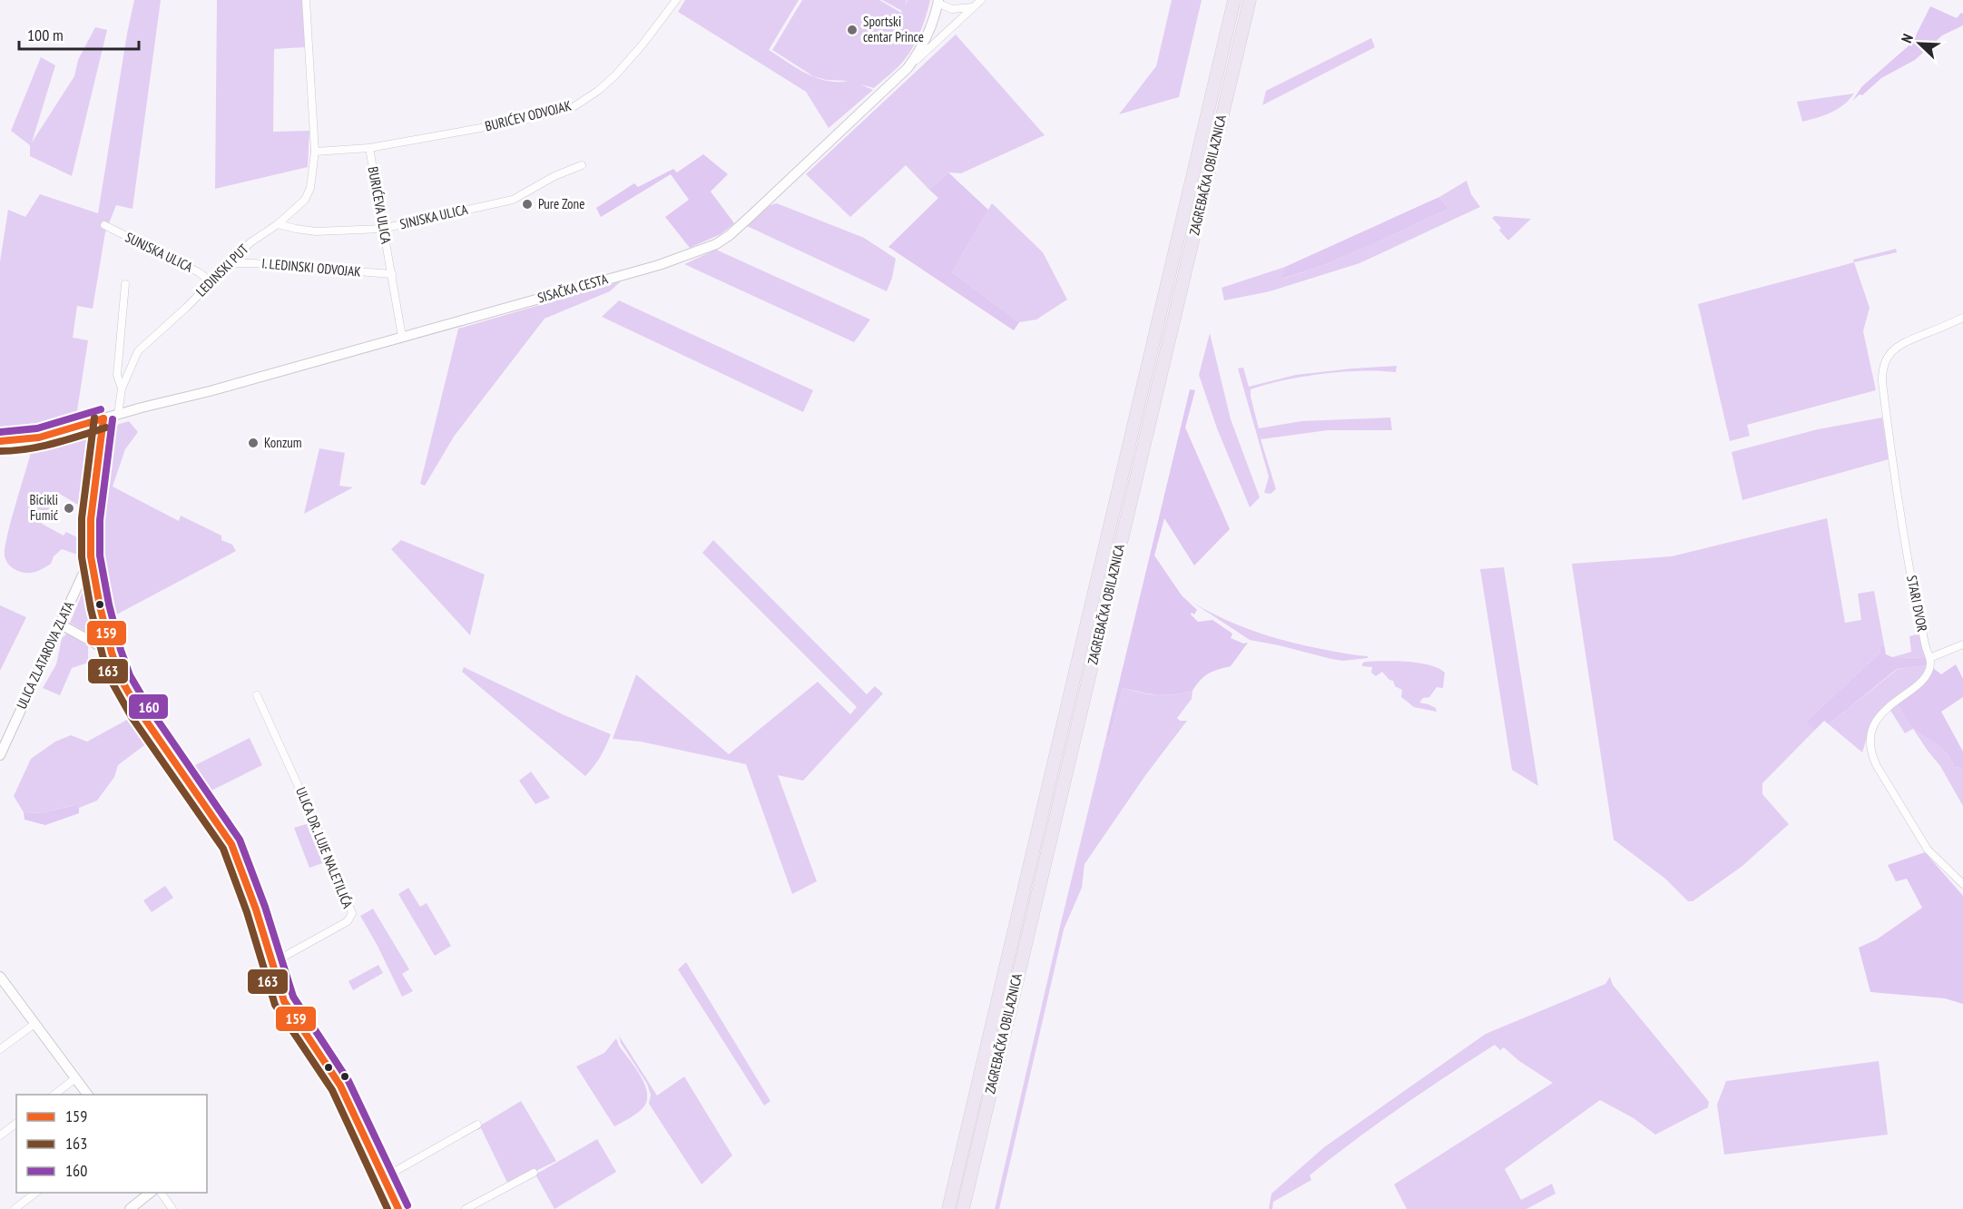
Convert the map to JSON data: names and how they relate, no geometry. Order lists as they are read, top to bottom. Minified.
{"streets":{"highway":["ZAGREBAČKA OBILAZNICA"],"street":["BURIĆEV ODVOJAK","BURIĆEVA ULICA","SINJSKA ULICA","SUNJSKA ULICA","I. LEDINSKI ODVOJAK","LEDINSKI PUT","SISAČKA CESTA","STARI DVOR","ULICA ZLATAROVA ZLATA","ULICA DR. LUJE NALETILIĆA"]},"crossings":[["BURIĆEV ODVOJAK","BURIĆEVA ULICA"],["BURIĆEVA ULICA","SINJSKA ULICA"],["BURIĆEVA ULICA","I. LEDINSKI ODVOJAK"],["BURIĆEVA ULICA","LEDINSKI PUT"],["BURIĆEVA ULICA","SISAČKA CESTA"],["SINJSKA ULICA","LEDINSKI PUT"],["SUNJSKA ULICA","LEDINSKI PUT"],["I. LEDINSKI ODVOJAK","LEDINSKI PUT"],["LEDINSKI PUT","SISAČKA CESTA"]],"places":["Sportski centar Prince","Pure Zone","Konzum","Bicikli Fumić"],"lines":["transit line 160","transit line 163","transit line 159"],"legend":["159","163","160"],"scale_bar":"100 m","north":"top left"}
